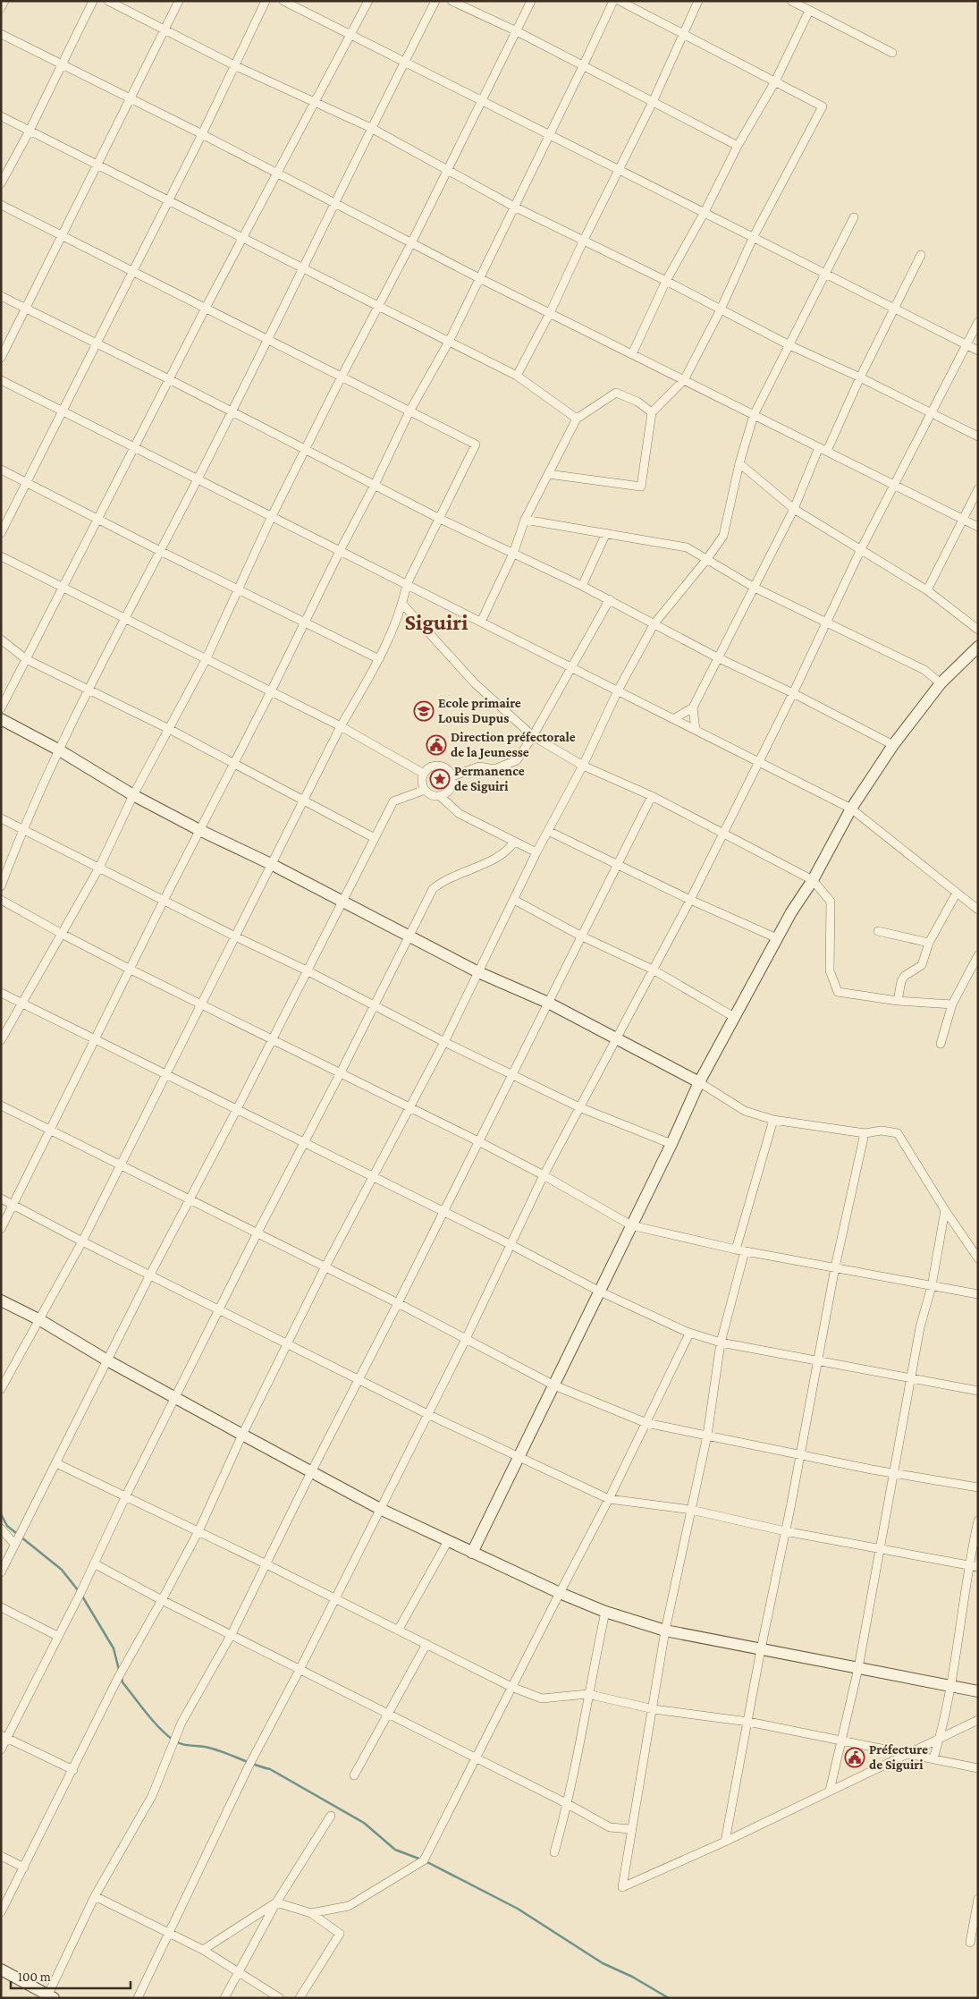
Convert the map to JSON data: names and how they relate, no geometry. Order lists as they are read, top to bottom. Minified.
{"districts":["Siguiri"],"places":{"school or university":["Ecole primaire Louis Dupus"],"public building":["Direction préfectorale de la Jeunesse","Préfecture de Siguiri"],"place":["Permanence de Siguiri"]},"scale_bar":"100 m"}
